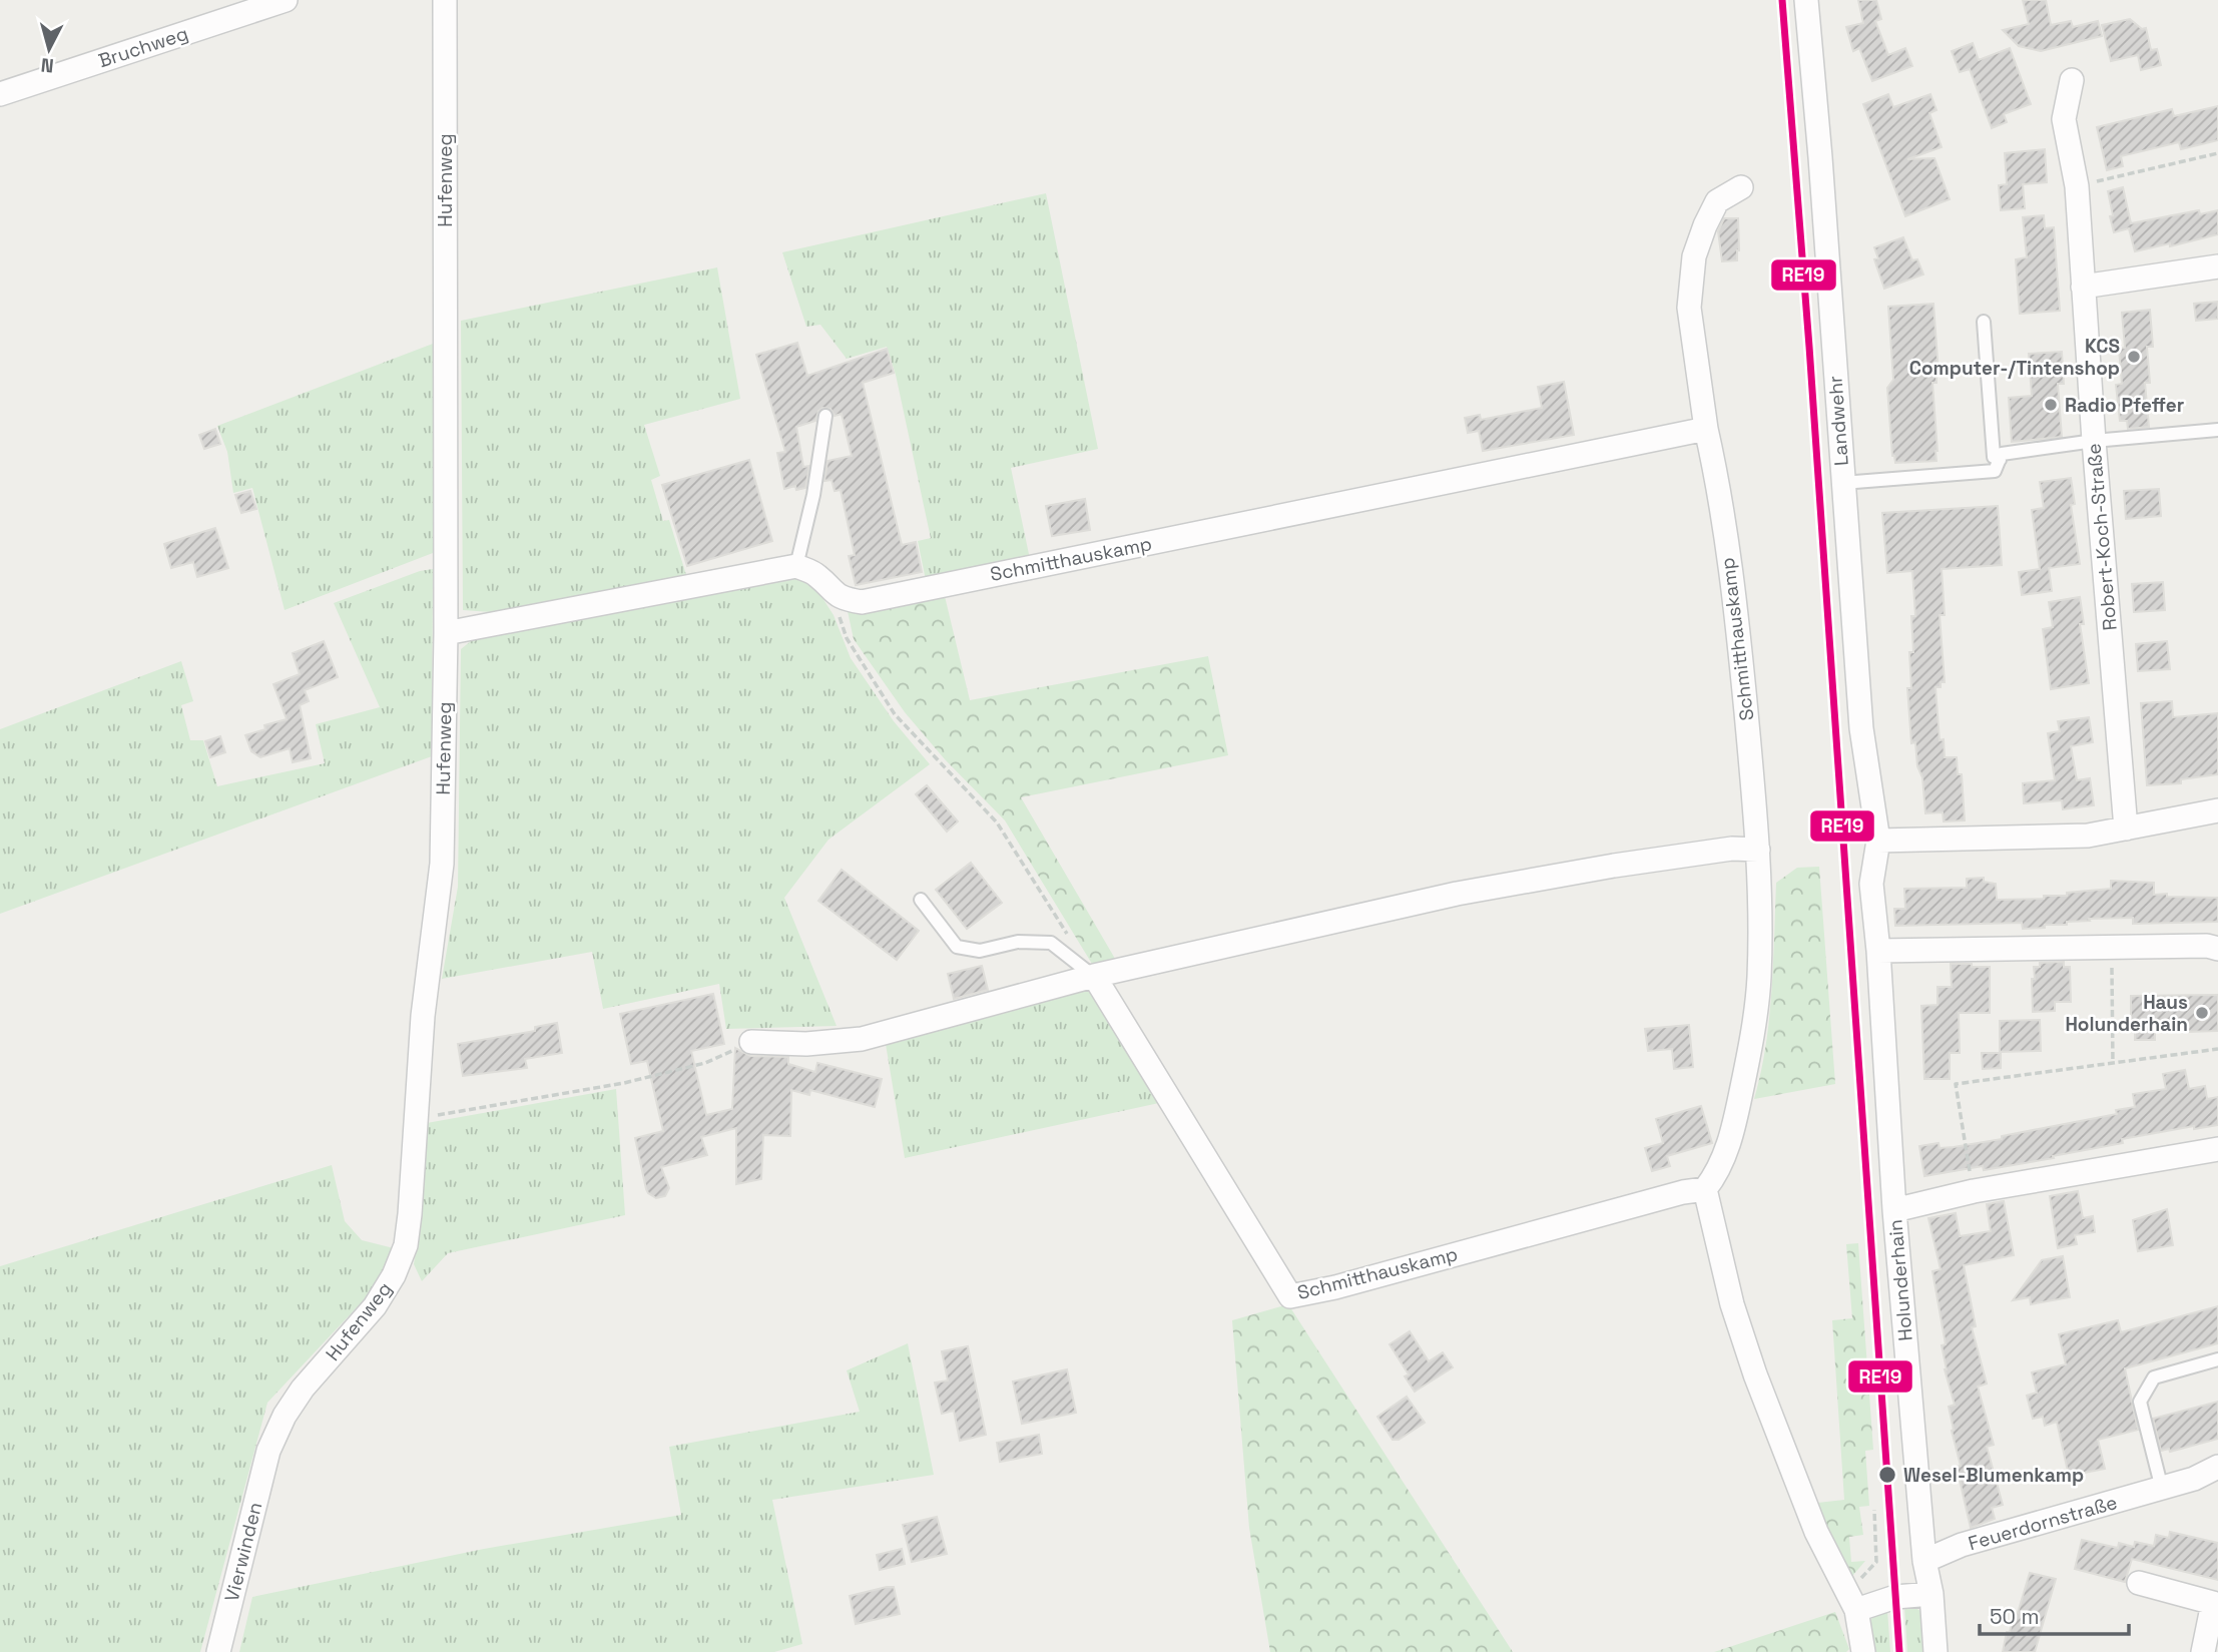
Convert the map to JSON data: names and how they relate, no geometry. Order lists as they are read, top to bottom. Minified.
{"streets":{"street":["Bruchweg","Hufenweg","Landwehr","Robert-Koch-Straße","Schmitthauskamp","Holunderhain","Feuerdornstraße","Vierwinden"]},"crossings":[["Hufenweg","Vierwinden"],["Landwehr","Holunderhain"],["Holunderhain","Feuerdornstraße"]],"places":["KCS Computer-/Tintenshop","Radio Pfeffer","Haus Holunderhain","Wesel-Blumenkamp"],"lines":["transit line RE19"],"scale_bar":"50 m","north":"bottom"}
